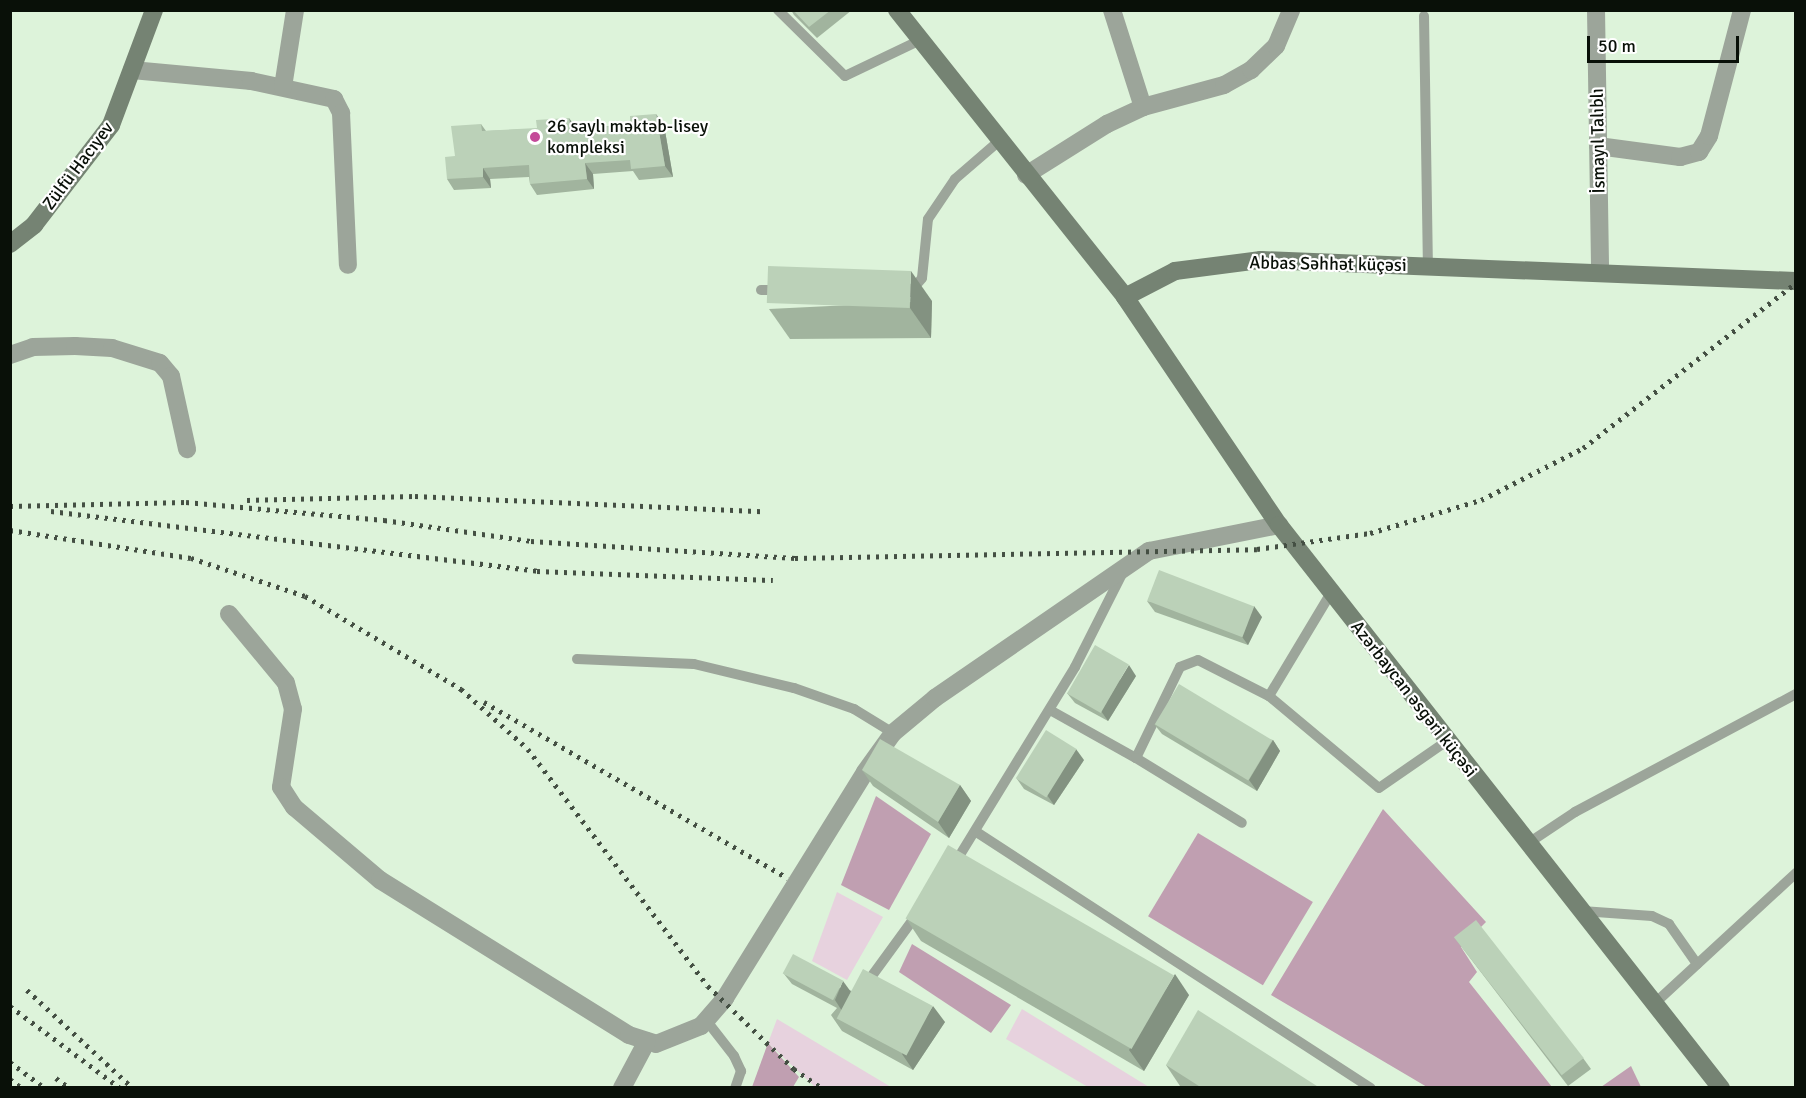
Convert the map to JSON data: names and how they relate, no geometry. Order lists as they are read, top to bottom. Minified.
{"streets":{"main road":["Zülfü Hacıyev","Abbas Səhhət küçəsi","Azərbaycan əsgəri küçəsi"],"street":["İsmayıl Talıblı"]},"crossings":[["İsmayıl Talıblı","Abbas Səhhət küçəsi"],["Abbas Səhhət küçəsi","Azərbaycan əsgəri küçəsi"]],"places":["26 saylı məktəb-lisey kompleksi"],"scale_bar":"50 m"}
